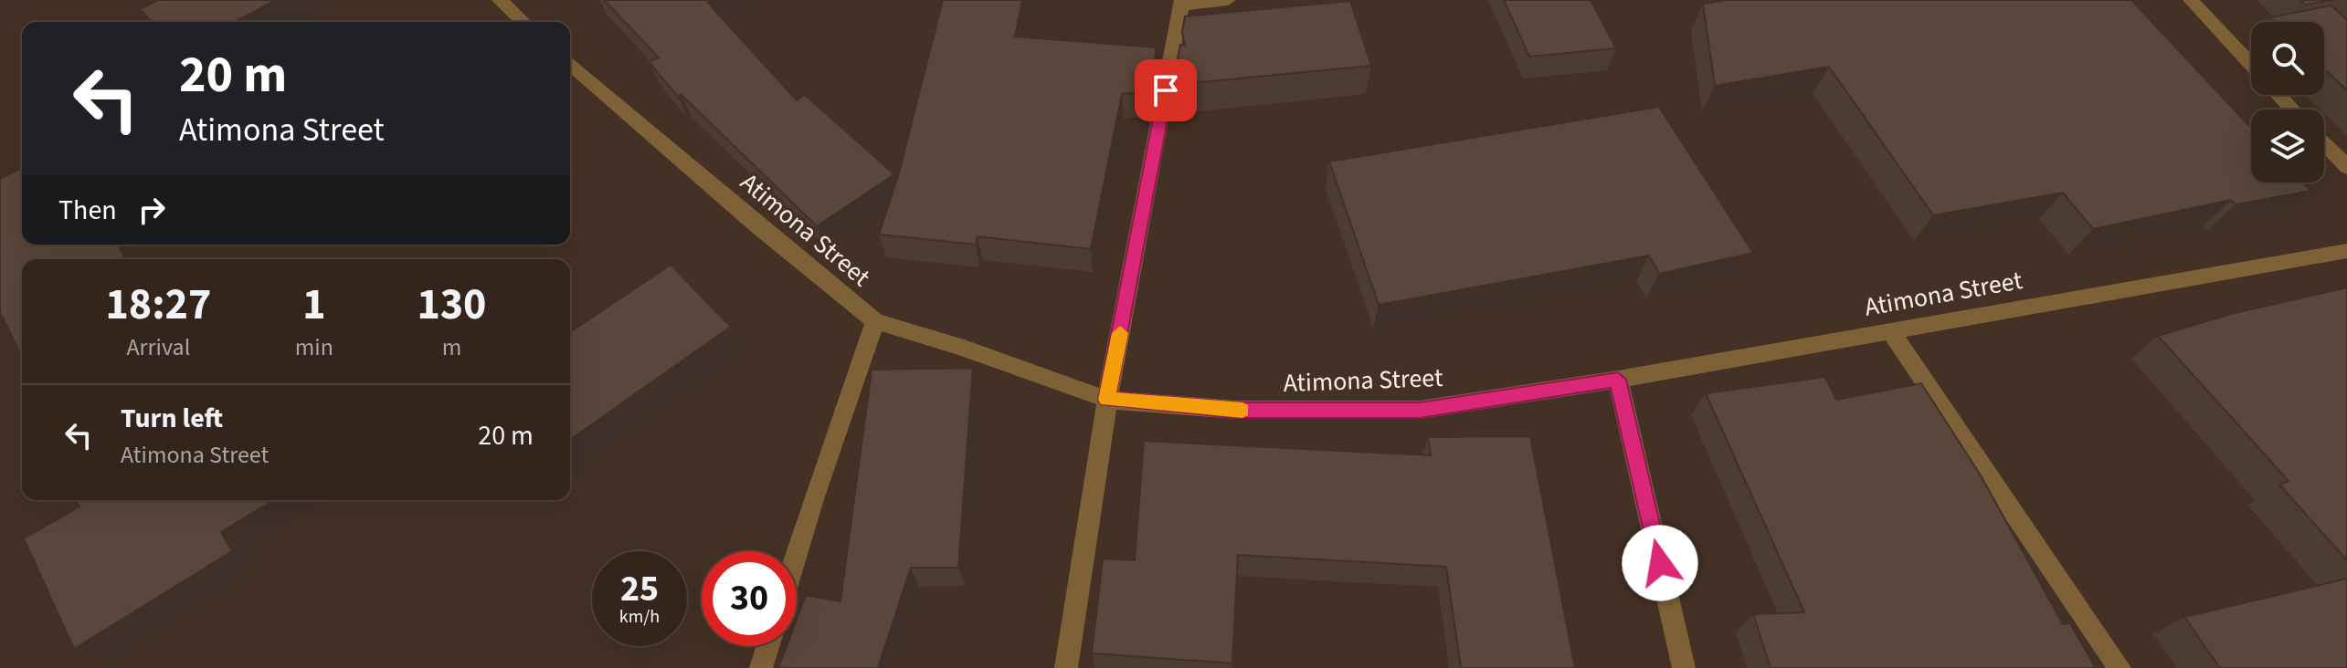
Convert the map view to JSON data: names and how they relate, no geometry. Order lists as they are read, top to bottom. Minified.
{"streets":{"street":["Atimona Street"]},"page":{"turn":["20 m","Atimona Street"],"then":"Then","eta":["18:27","Arrival","1","min","130","m"],"list":[{"name":"Turn left","note":"Atimona Street","value":"20 m"}],"speed":"25 km/h","limit":"30"}}
